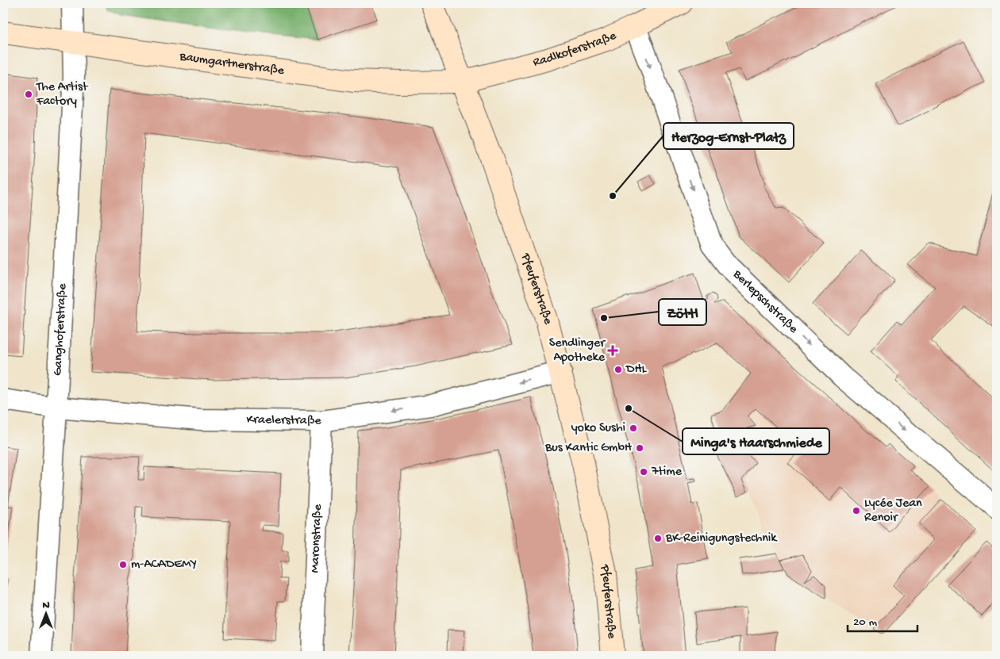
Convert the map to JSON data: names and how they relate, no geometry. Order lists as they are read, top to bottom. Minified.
{"streets":{"main road":["Radlkoferstraße","Baumgartnerstraße","Pfeuferstraße"],"street":["Berlepschstraße","Ganghoferstraße","Kraelerstraße","Maronstraße"]},"crossings":[["Radlkoferstraße","Baumgartnerstraße"],["Radlkoferstraße","Pfeuferstraße"],["Radlkoferstraße","Berlepschstraße"],["Baumgartnerstraße","Pfeuferstraße"],["Baumgartnerstraße","Ganghoferstraße"],["Pfeuferstraße","Kraelerstraße"],["Ganghoferstraße","Kraelerstraße"],["Kraelerstraße","Maronstraße"]],"one_way":["Berlepschstraße","Kraelerstraße"],"places":{"other":["The Artist Factory","Herzog-Ernst-Platz","Zöttl","DHL","Minga's Haarschmiede","yoko Sushi","Bus Kantic GmbH","7time","Lycée Jean Renoir","BK-Reinigungstechnik","m-ACADEMY"],"health":["Sendlinger Apotheke"]},"scale_bar":"20 m","north":"top"}
